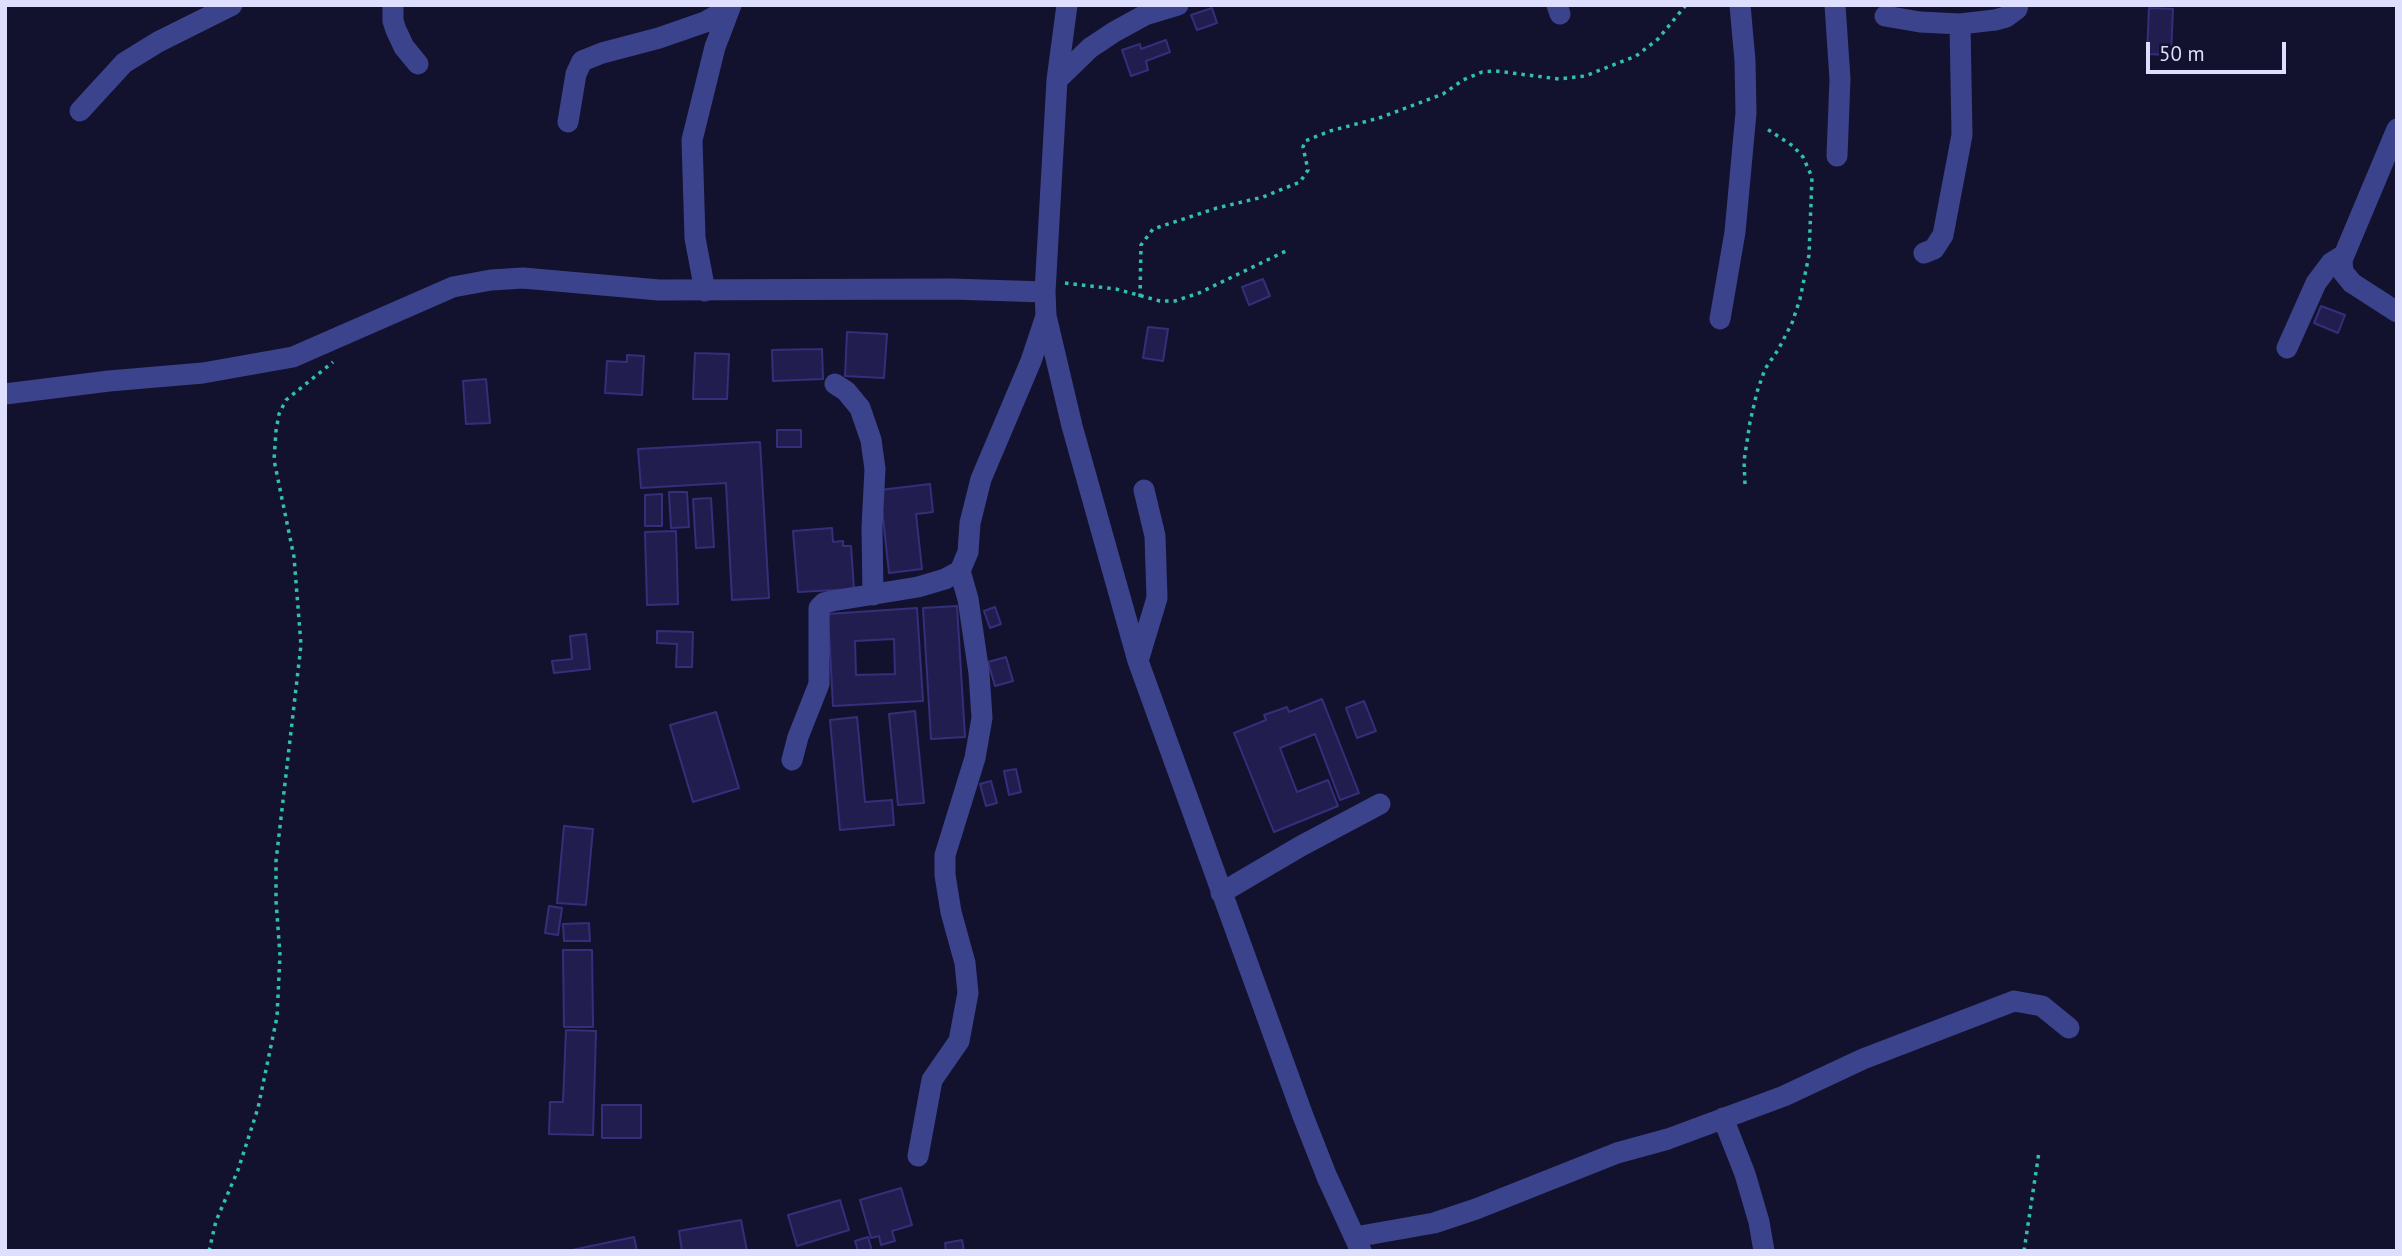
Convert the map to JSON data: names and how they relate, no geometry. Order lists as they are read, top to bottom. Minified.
{"scale_bar":"50 m"}
